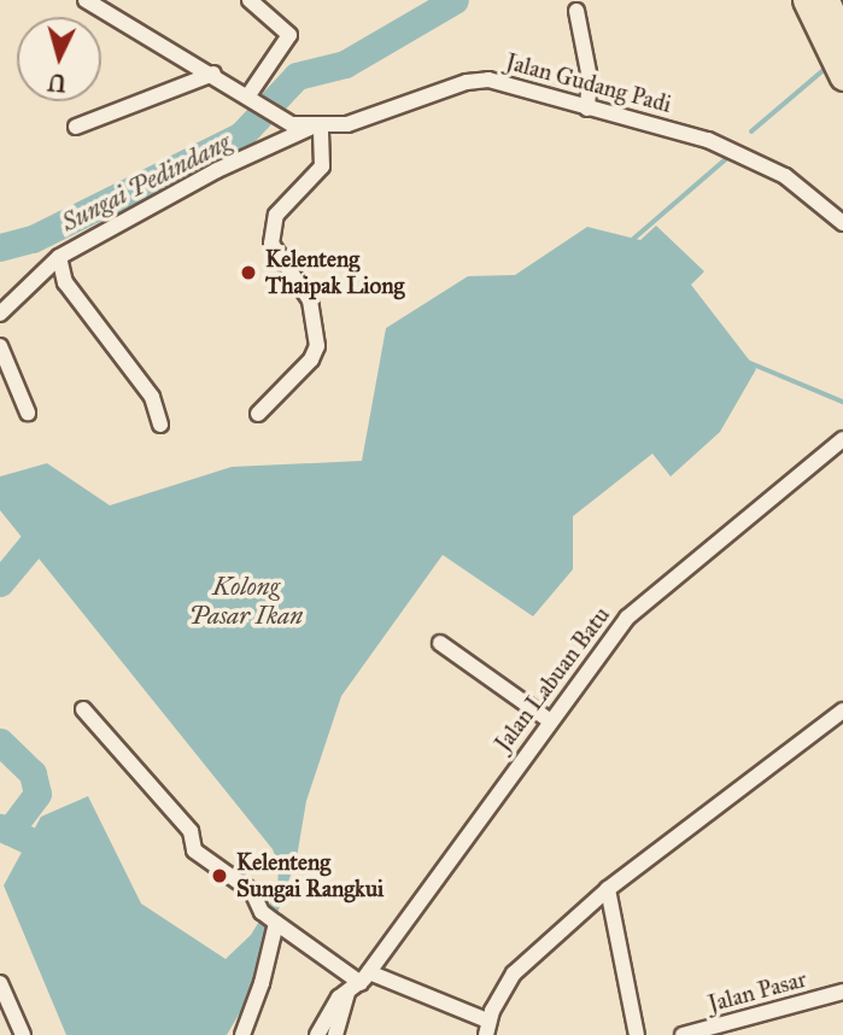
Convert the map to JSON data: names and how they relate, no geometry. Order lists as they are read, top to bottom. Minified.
{"streets":{"street":["Jalan Gudang Padi","Jalan Labuan Batu","Jalan Pasar"]},"water":["Sungai Pedindang","Kolong Pasar Ikan"],"places":["Kelenteng Thaipak Liong","Kelenteng Sungai Rangkui"],"north":"bottom"}
